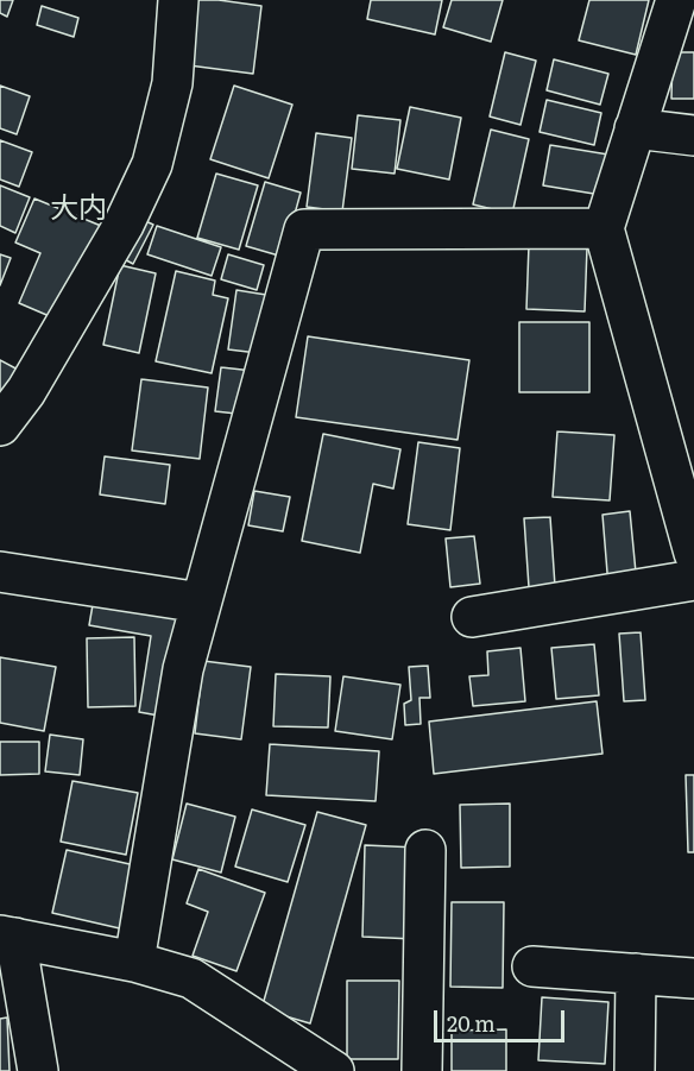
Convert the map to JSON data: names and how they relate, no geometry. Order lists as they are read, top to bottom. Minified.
{"districts":["大内"],"scale_bar":"20 m"}
